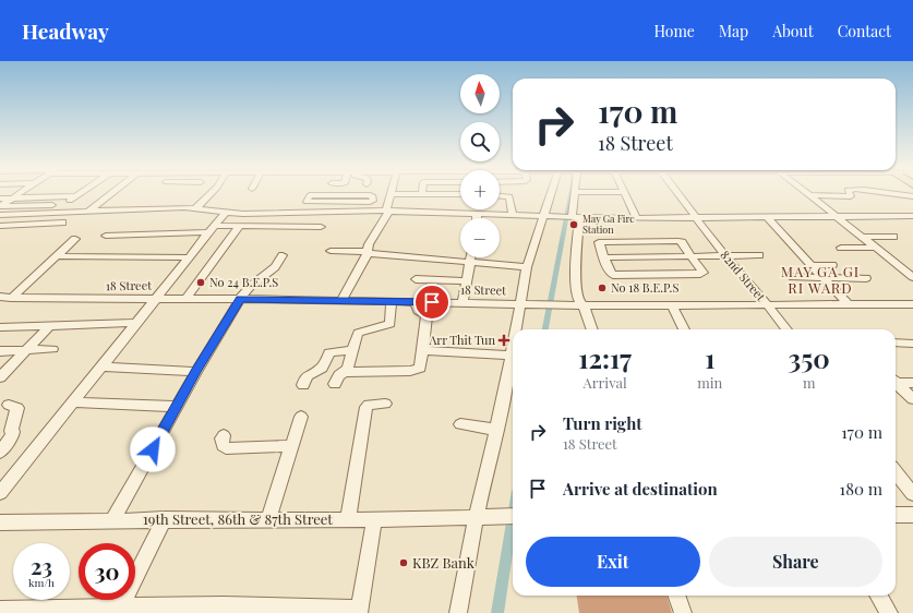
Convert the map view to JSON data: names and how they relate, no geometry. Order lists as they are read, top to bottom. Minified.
{"streets":{"street":["82nd Street","18 Street","19th Street, 86th & 87th Street"]},"crossings":[["82nd Street","18 Street"]],"districts":["MAY GA GI RI WARD"],"places":{"other":["May Ga Fire Station","No 24 B.E.P.S","No 18 B.E.P.S","KBZ Bank"],"health":["Arr Thit Tun"]},"north":"top","page":{"header":"Headway","nav":["Home","Map","About","Contact"],"map_buttons":["+","−"],"turn":["170 m","18 Street"],"eta":["12:17","Arrival","1","min","350","m"],"list":[{"name":"Turn right","note":"18 Street","value":"170 m"},{"name":"Arrive at destination","value":"180 m"}],"buttons":["Exit","Share"],"speed":"23 km/h","limit":"30"}}
